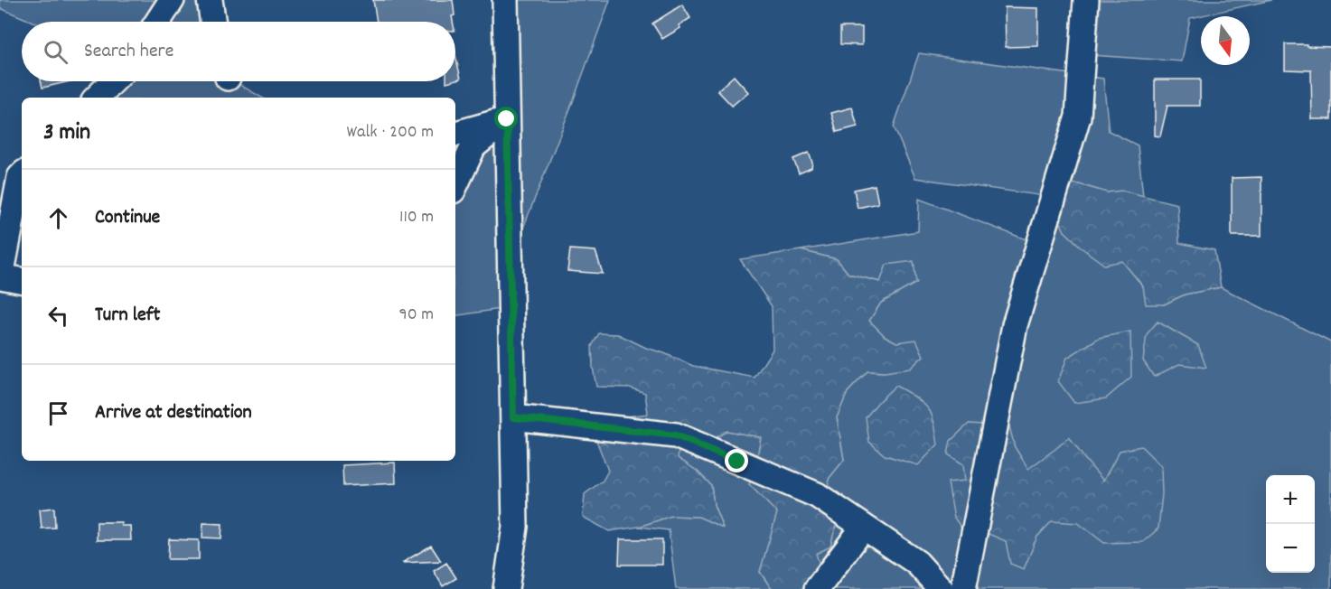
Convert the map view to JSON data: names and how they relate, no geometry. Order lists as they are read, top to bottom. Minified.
{"north":"bottom","page":{"search":"Search here","heading":["3 min","Walk · 200 m"],"list":[["Continue","110 m"],["Turn left","90 m"],"Arrive at destination"],"map_buttons":["+","−"]}}
